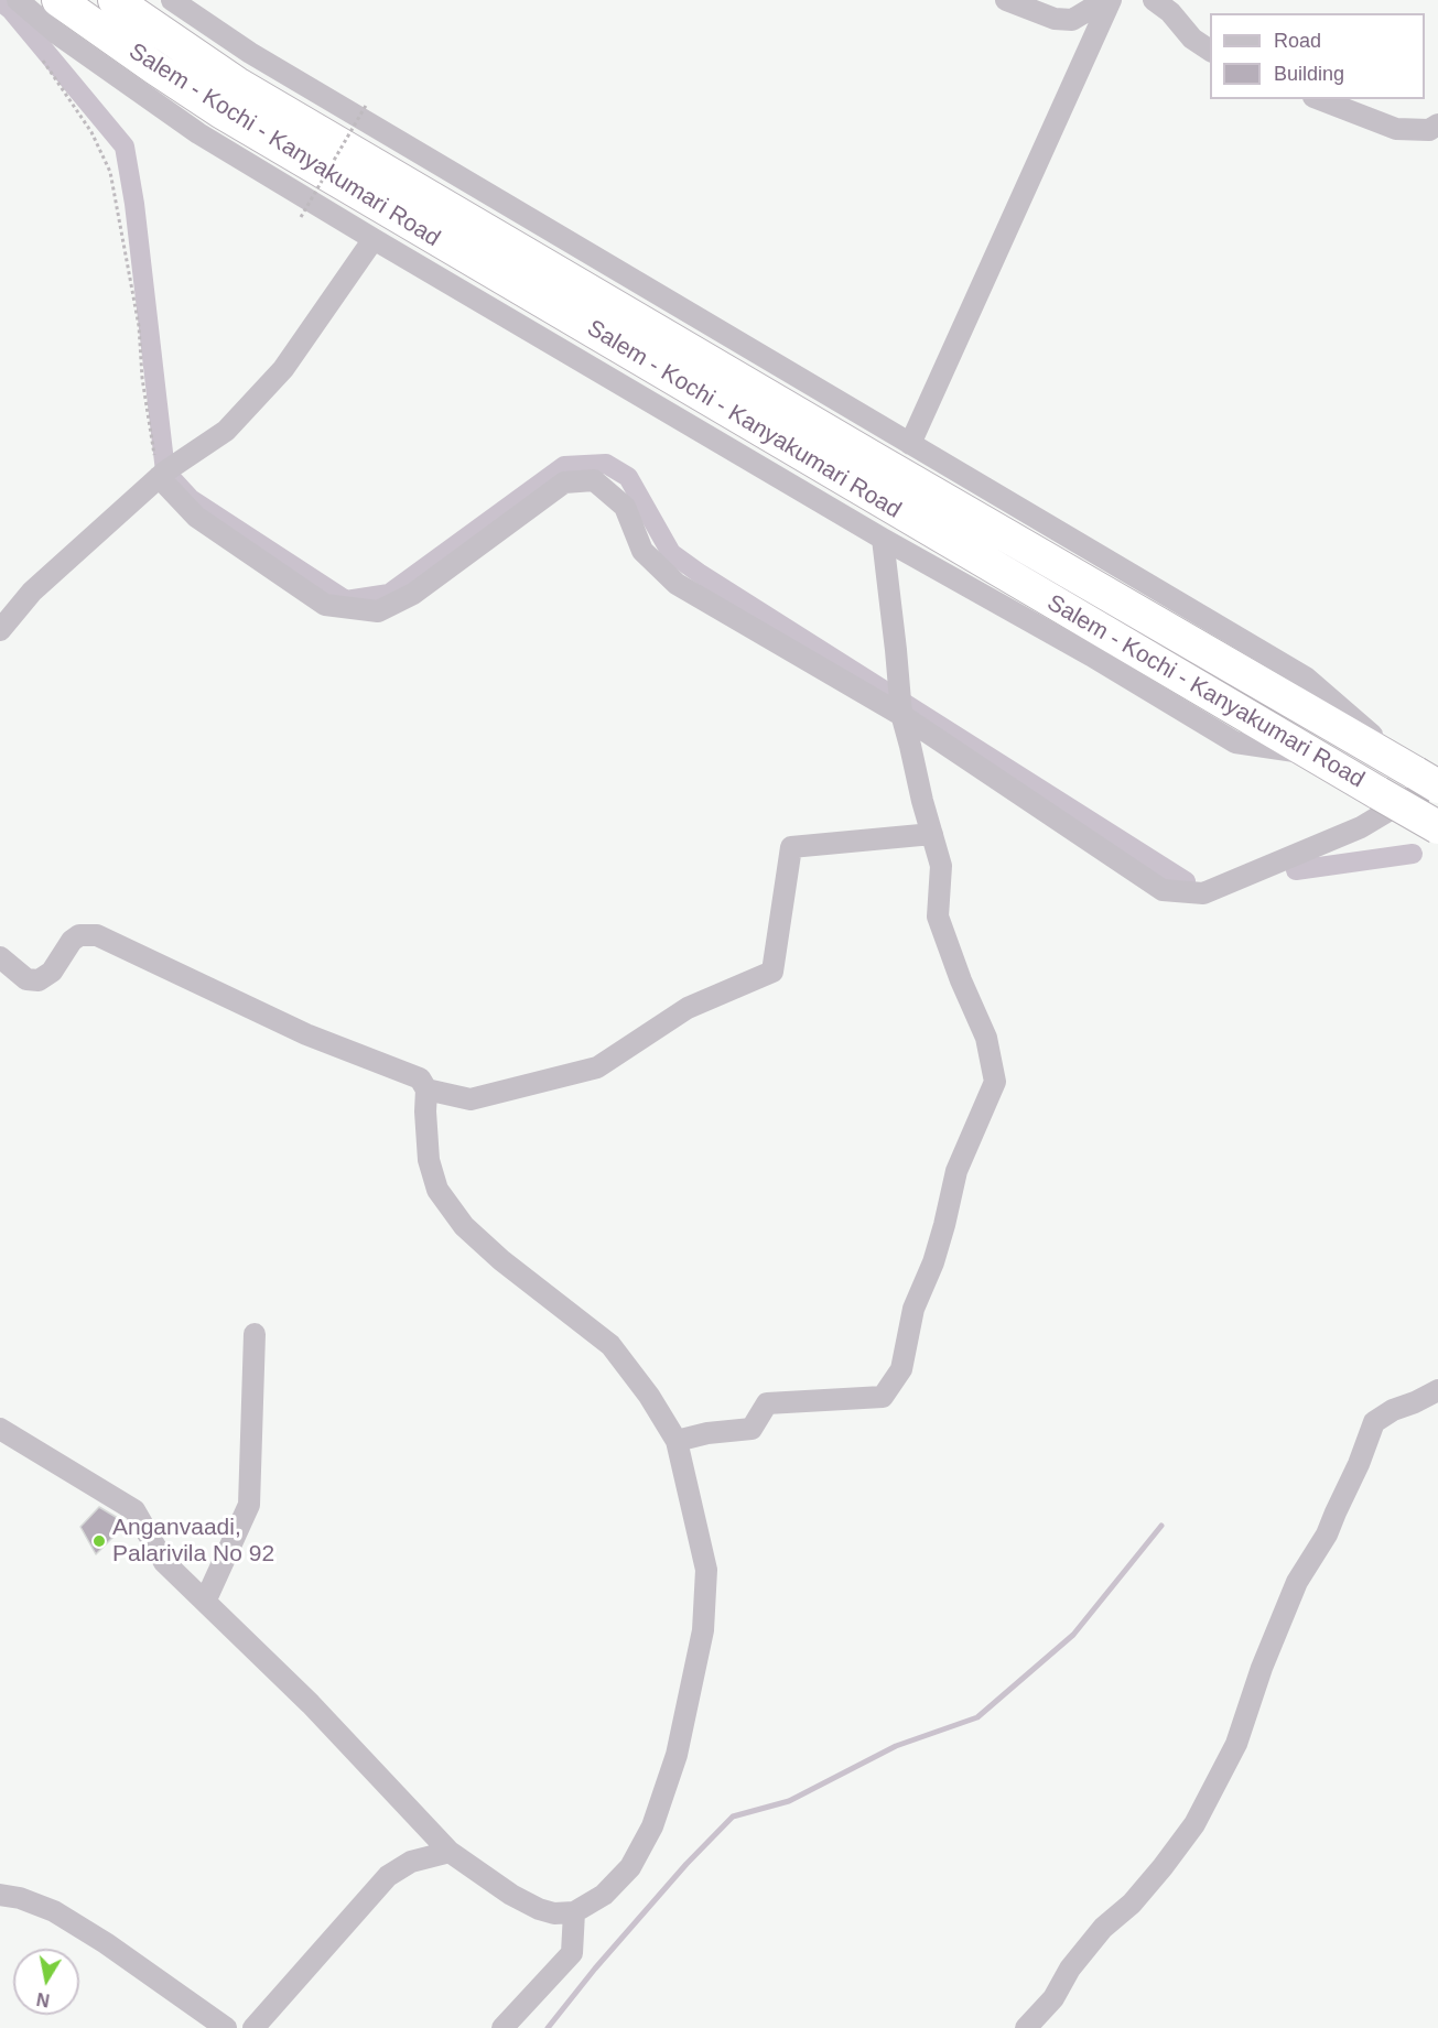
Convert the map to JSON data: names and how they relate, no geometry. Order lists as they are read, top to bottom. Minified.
{"streets":{"highway":["Salem - Kochi - Kanyakumari Road"]},"places":["Anganvaadi, Palarivila No 92"],"legend":["Road","Building"],"north":"bottom"}
